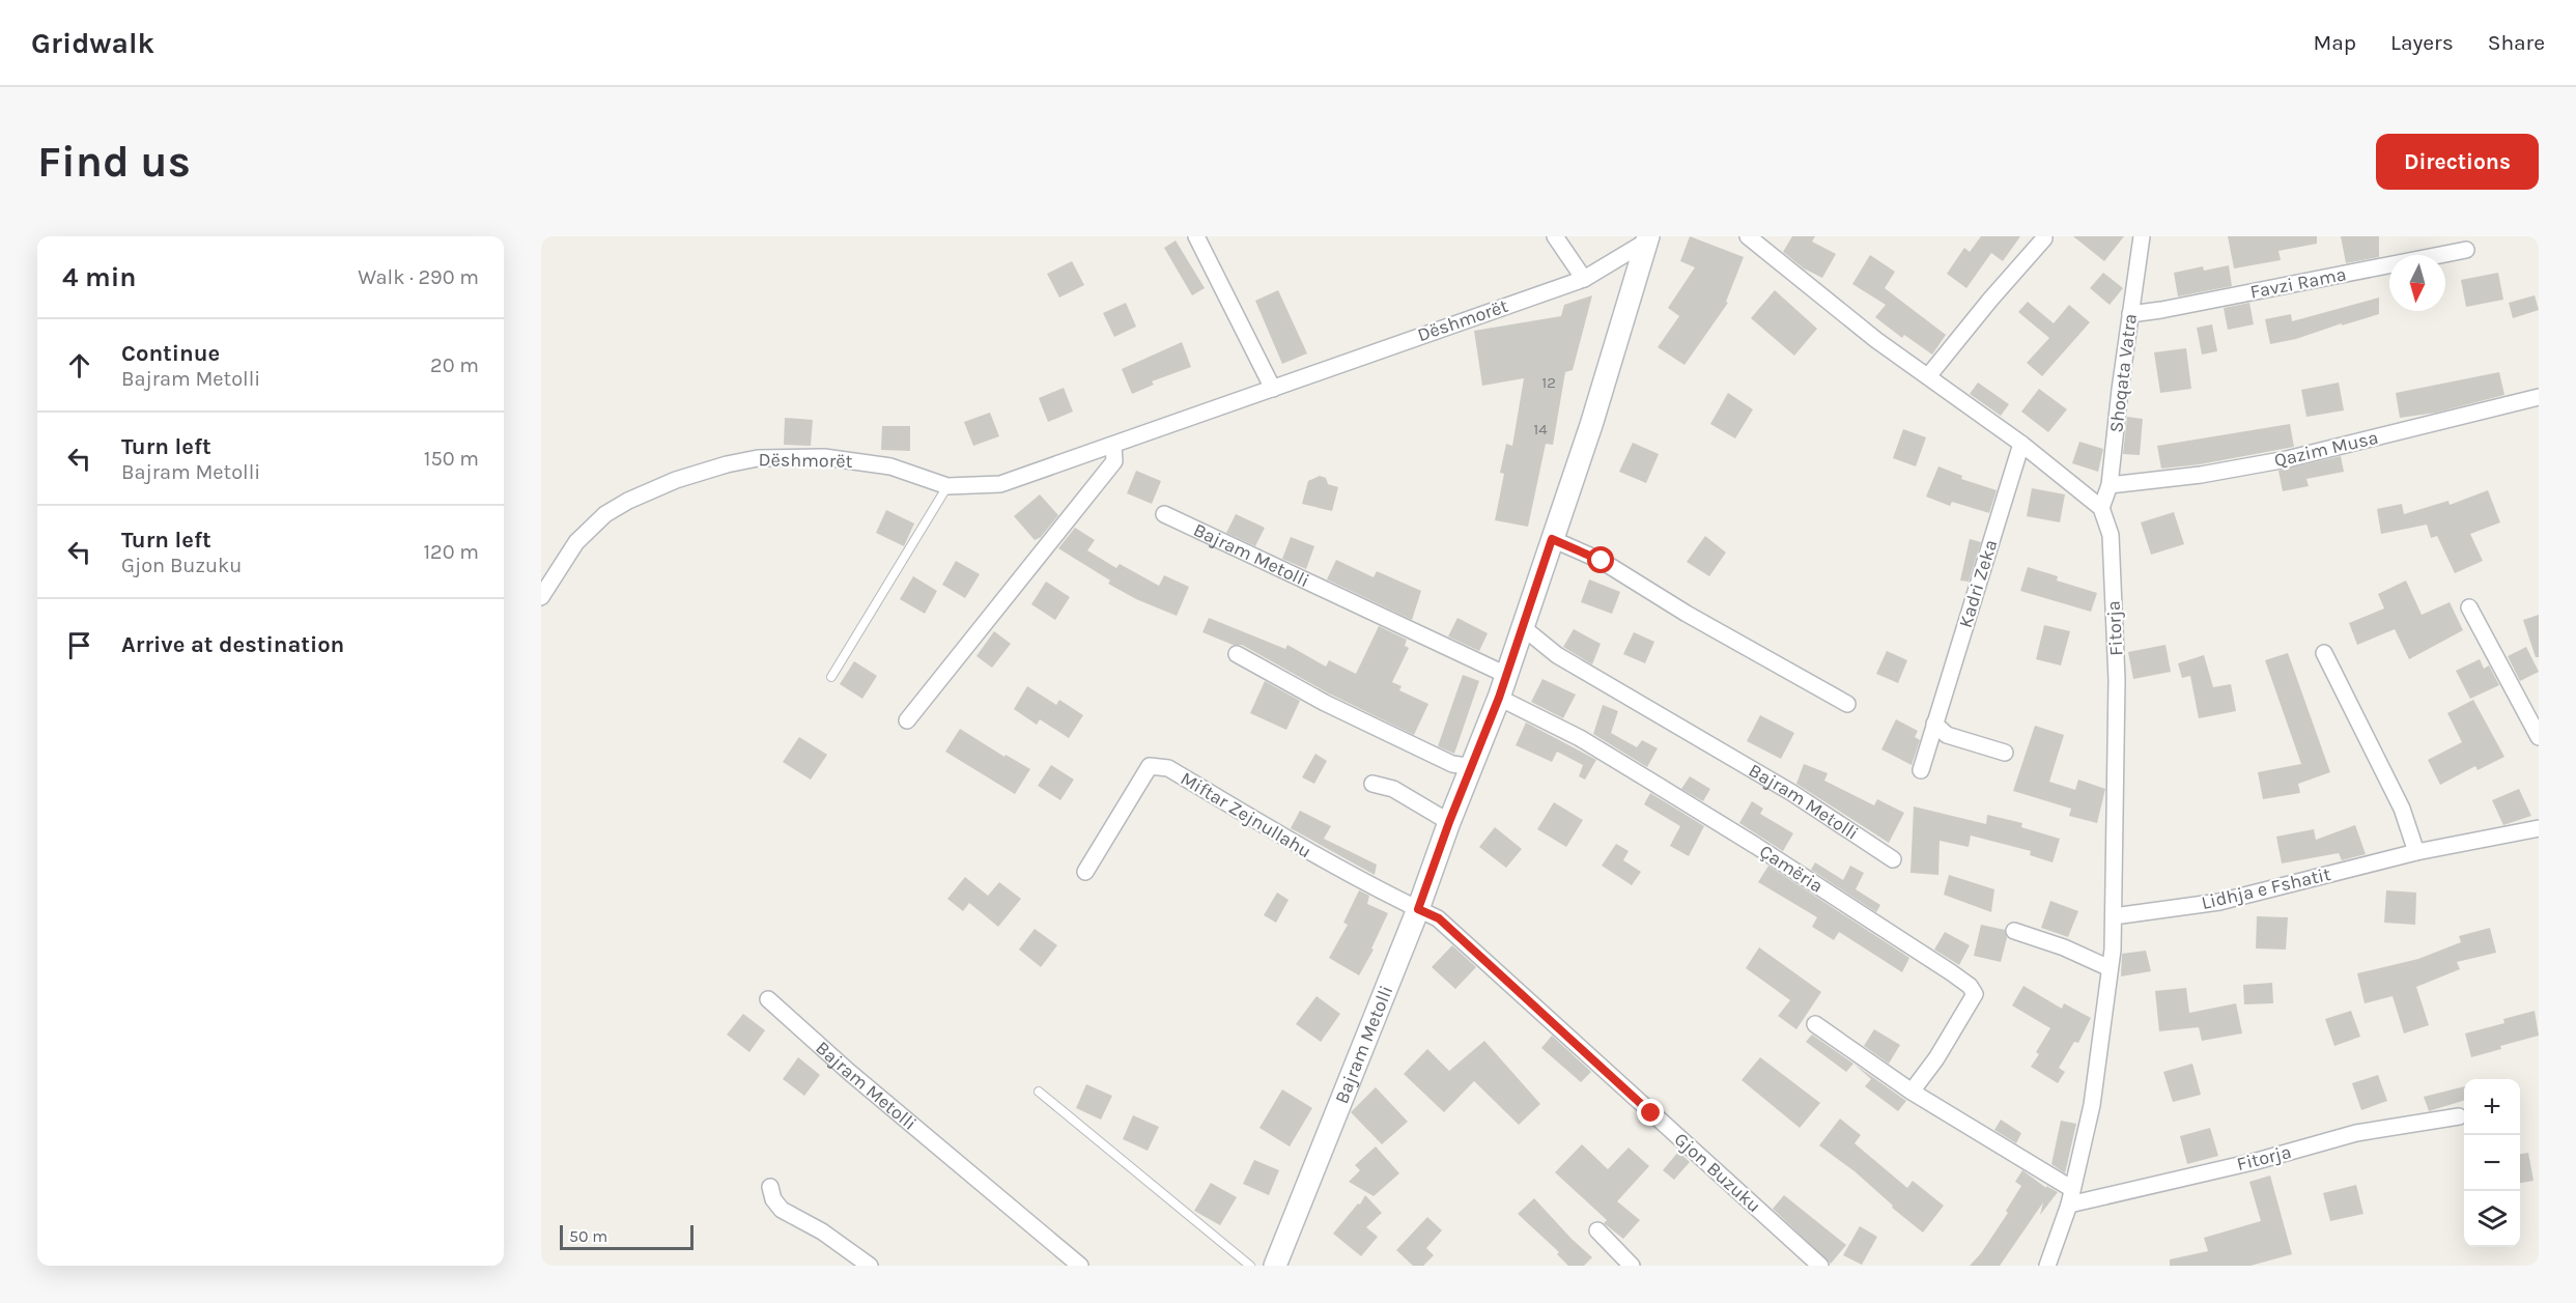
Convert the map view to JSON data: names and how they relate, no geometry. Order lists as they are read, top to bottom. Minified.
{"streets":{"main road":["Bajram Metolli"],"street":["Favzi Rama","Dëshmorët","Shoqata Vatra","Qazim Musa","Kadri Zeka","Fitorja","Miftar Zejnullahu","Çamëria","Lidhja e Fshatit","Gjon Buzuku"]},"crossings":[["Favzi Rama","Shoqata Vatra"],["Dëshmorët","Bajram Metolli"],["Shoqata Vatra","Qazim Musa"],["Shoqata Vatra","Fitorja"],["Bajram Metolli","Miftar Zejnullahu"],["Bajram Metolli","Çamëria"],["Bajram Metolli","Gjon Buzuku"],["Fitorja","Lidhja e Fshatit"],["Miftar Zejnullahu","Gjon Buzuku"]],"house_numbers":["12","14"],"scale_bar":"50 m","north":"bottom","page":{"header":"Gridwalk","nav":["Map","Layers","Share"],"buttons":"Directions","title":"Find us","heading":["4 min","Walk · 290 m"],"list":[["Continue","Bajram Metolli","20 m"],["Turn left","Bajram Metolli","150 m"],["Turn left","Gjon Buzuku","120 m"],"Arrive at destination"],"map_buttons":["+","−"],"scale":"50 m"}}
